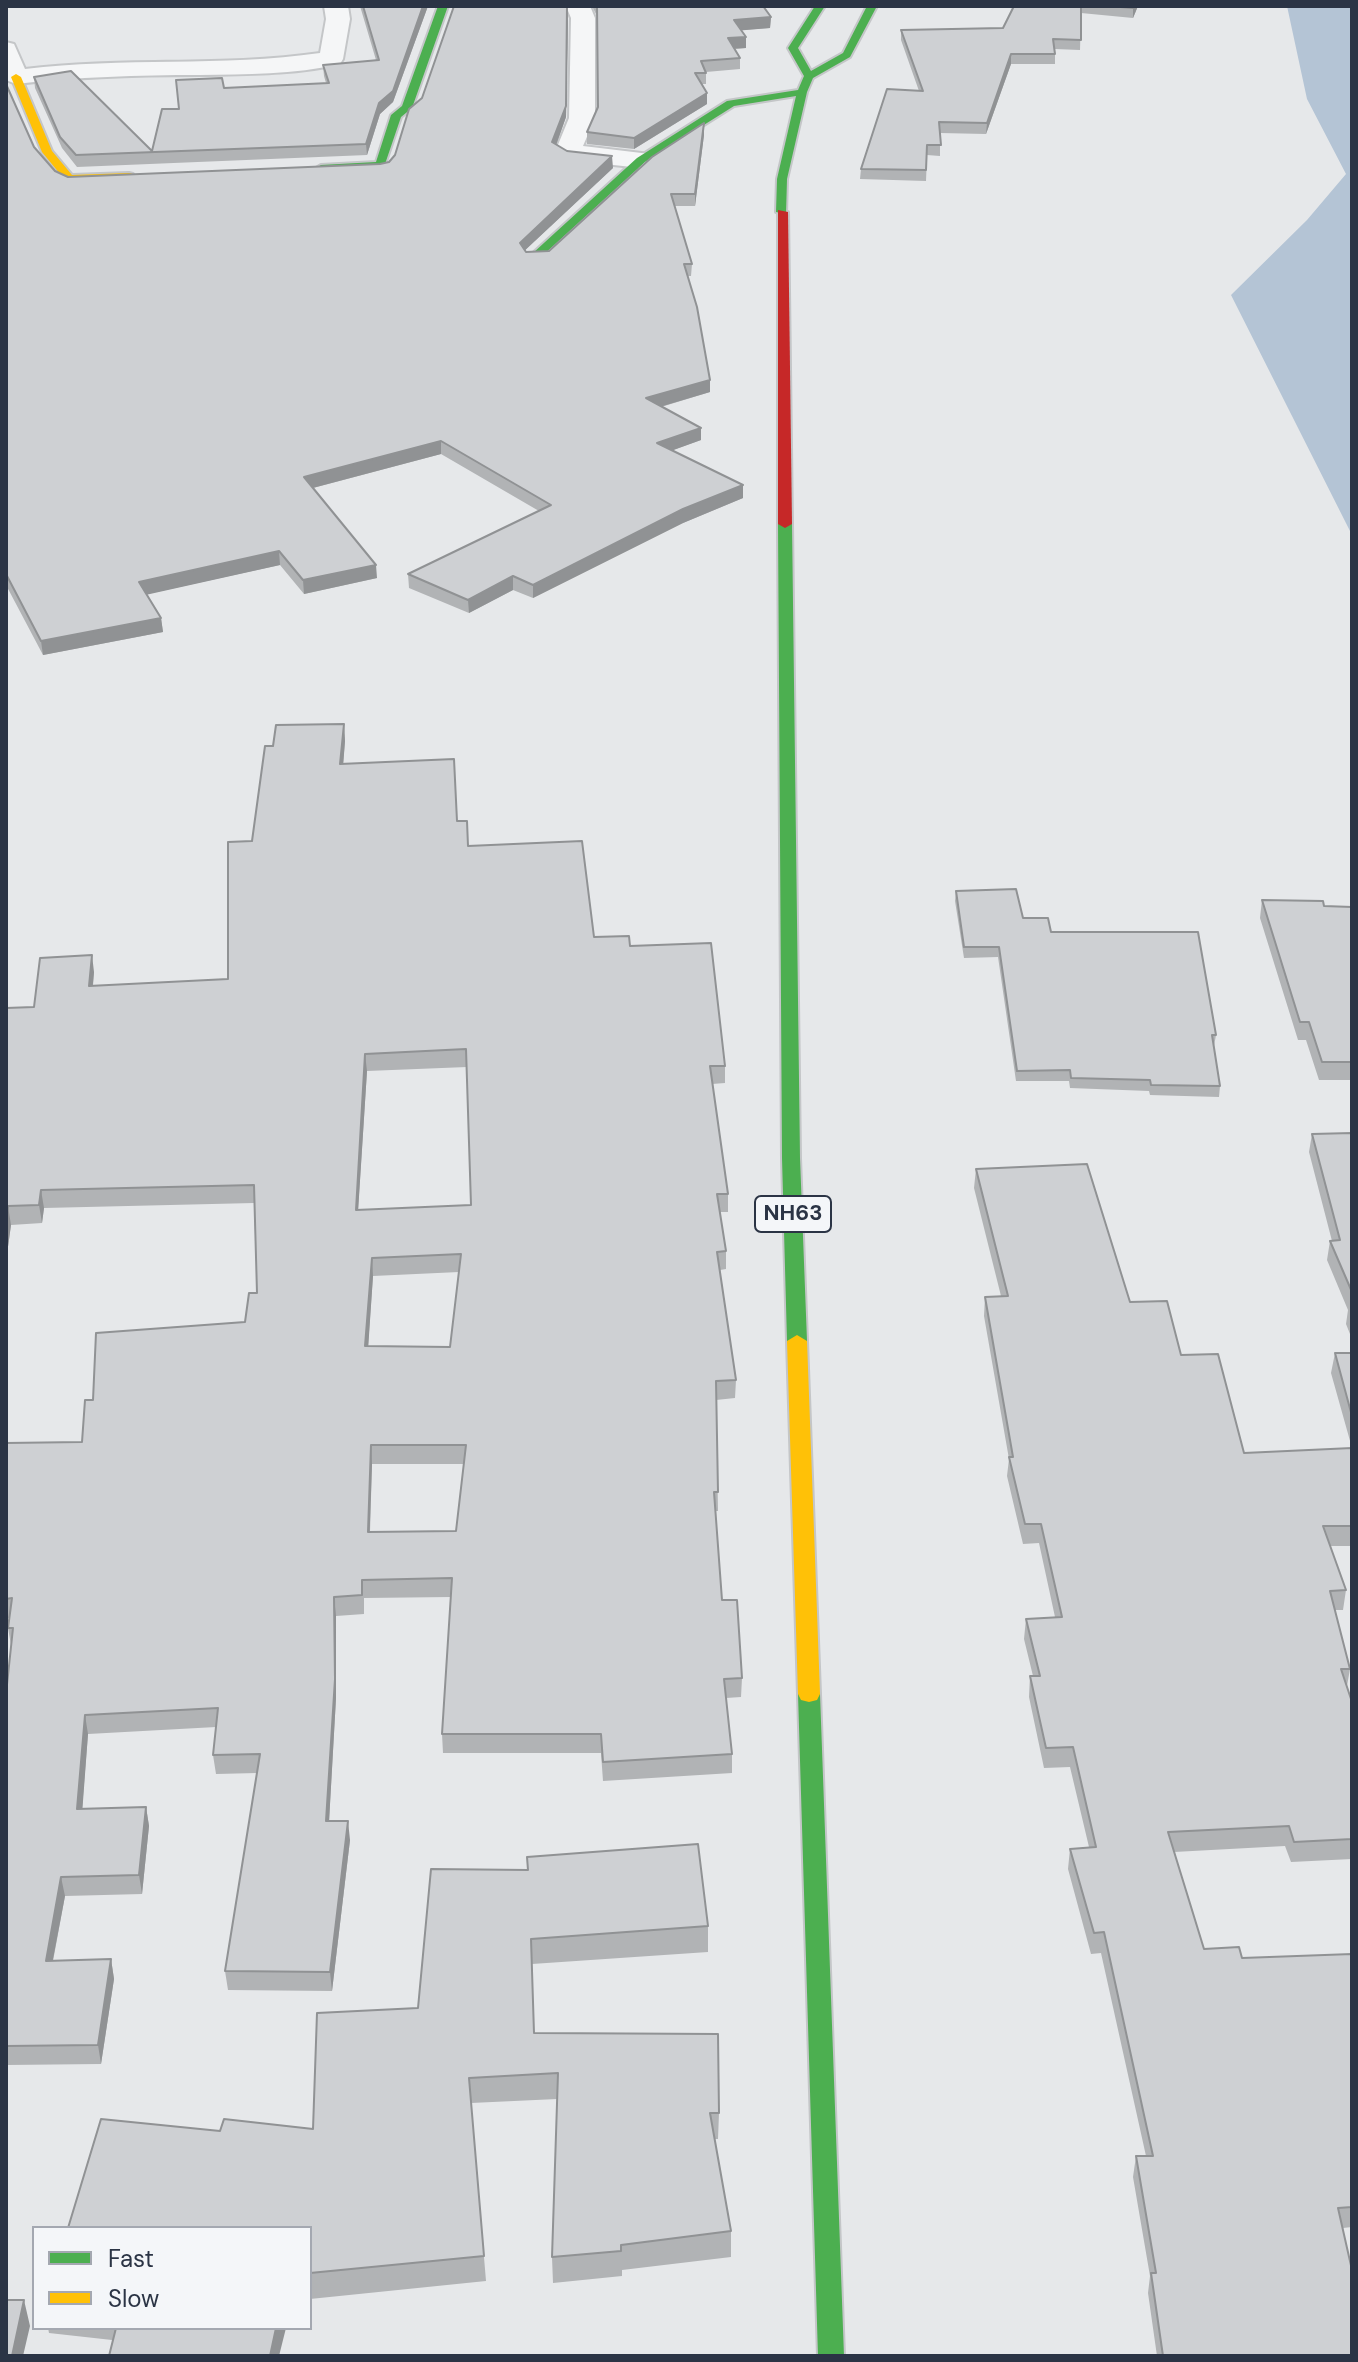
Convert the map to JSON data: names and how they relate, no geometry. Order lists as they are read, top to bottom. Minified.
{"streets":{"main road":["NH63"]},"legend":["Fast","Slow"]}
